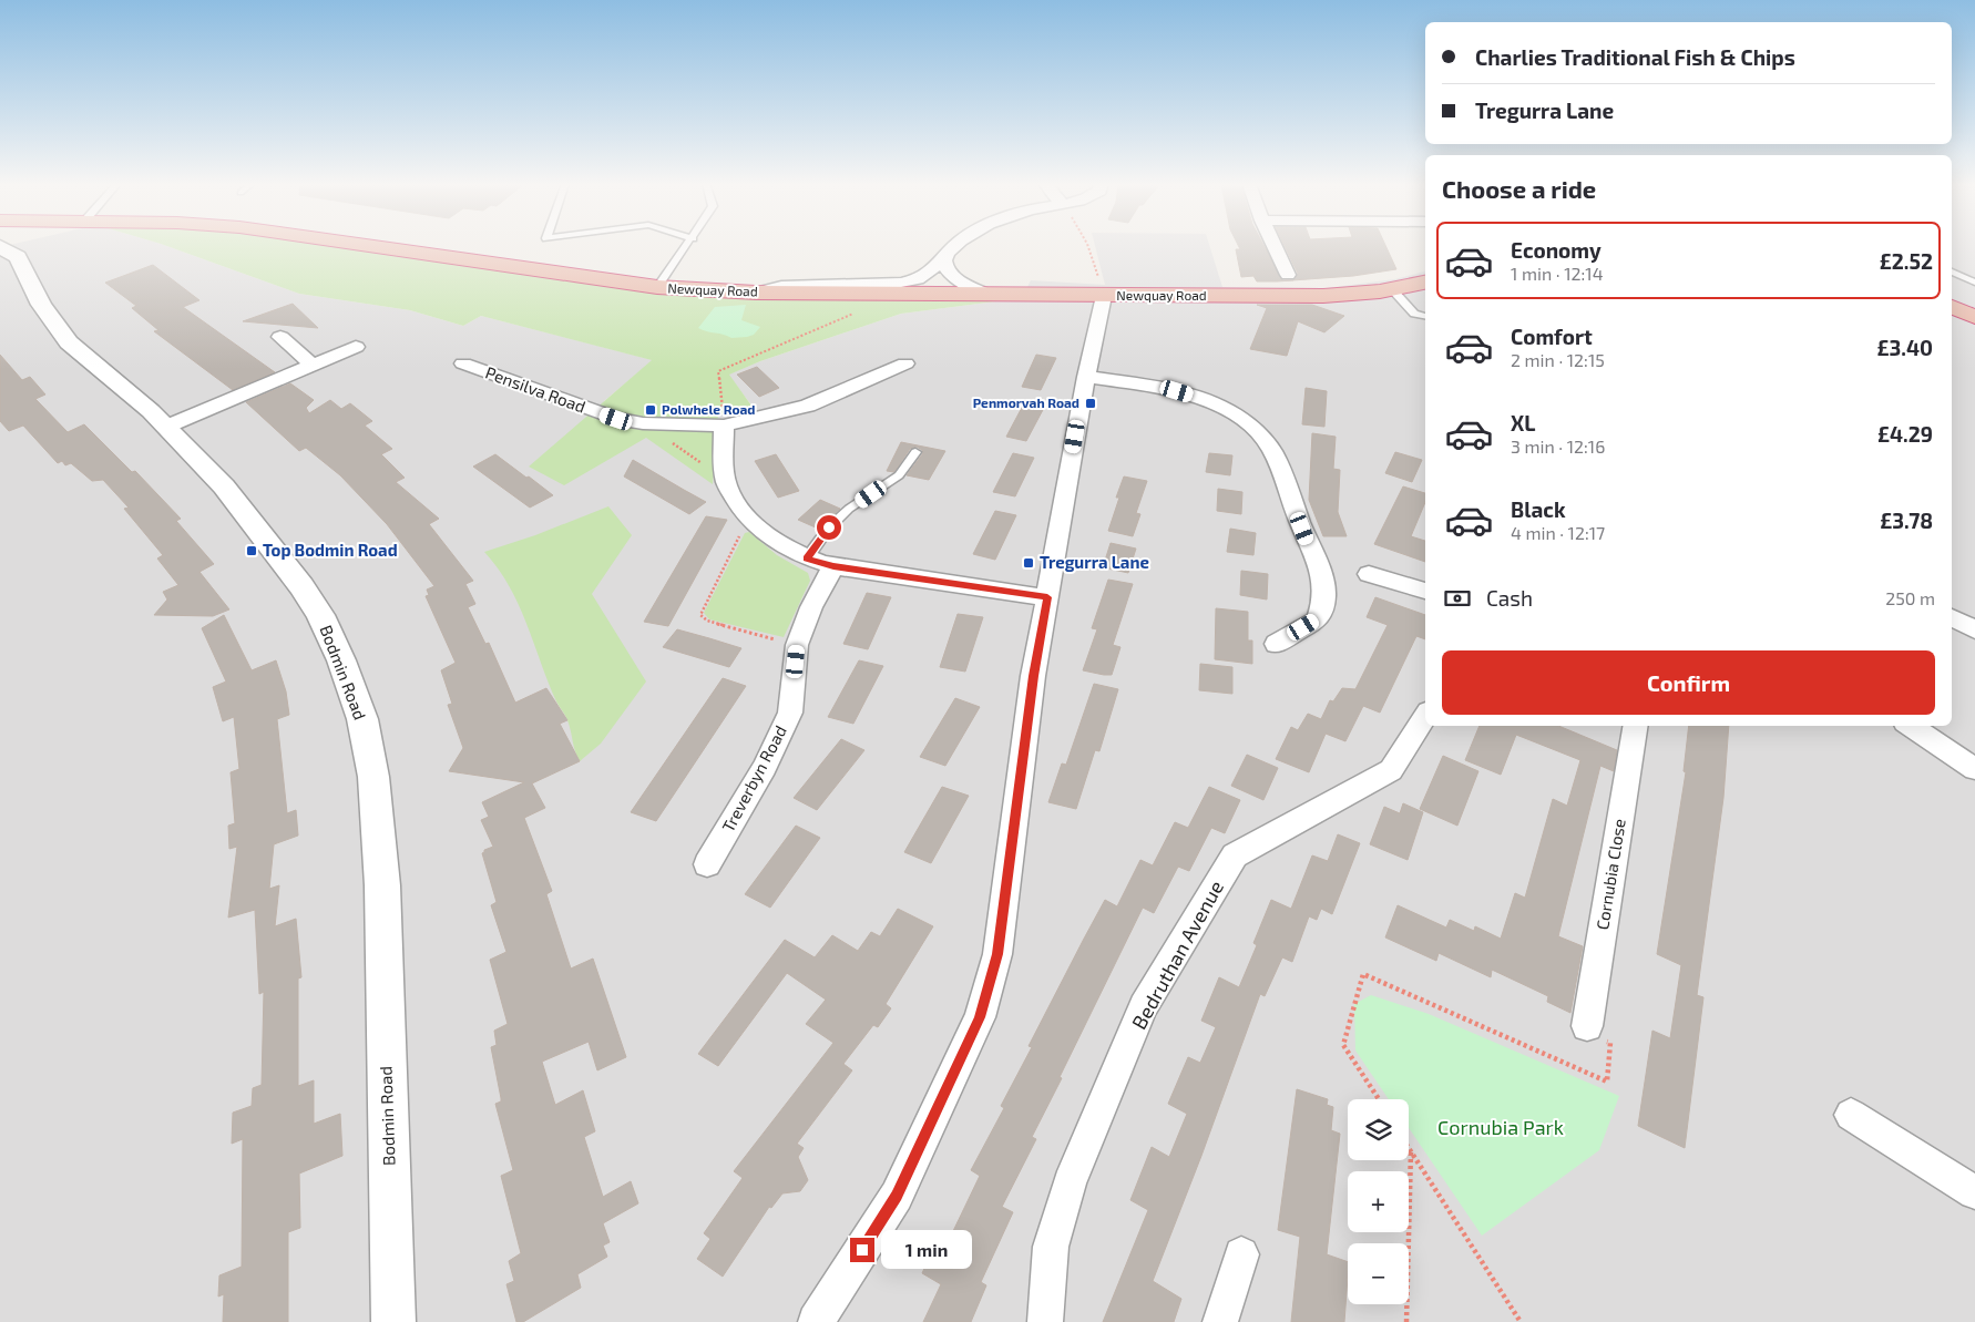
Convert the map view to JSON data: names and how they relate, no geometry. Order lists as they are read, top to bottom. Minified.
{"streets":{"highway":["Newquay Road"],"street":["Pensilva Road","Bodmin Road","Treverbyn Road","Cornubia Close","Bedruthan Avenue"]},"parks":["Cornubia Park"],"places":{"transit":["Penmorvah Road","Polwhele Road","Top Bodmin Road","Tregurra Lane"]},"page":{"banner":["Charlies Traditional Fish & Chips","Tregurra Lane"],"heading":"Choose a ride","list":[{"name":"Economy","note":"1 min · 12:14","value":"£2.52"},{"name":"Comfort","note":"2 min · 12:15","value":"£3.40"},{"name":"XL","note":"3 min · 12:16","value":"£4.29"},{"name":"Black","note":"4 min · 12:17","value":"£3.78"}],"pay":["Cash","250 m"],"buttons":"Confirm","map_buttons":["+","−"],"bubble":"1 min"}}
